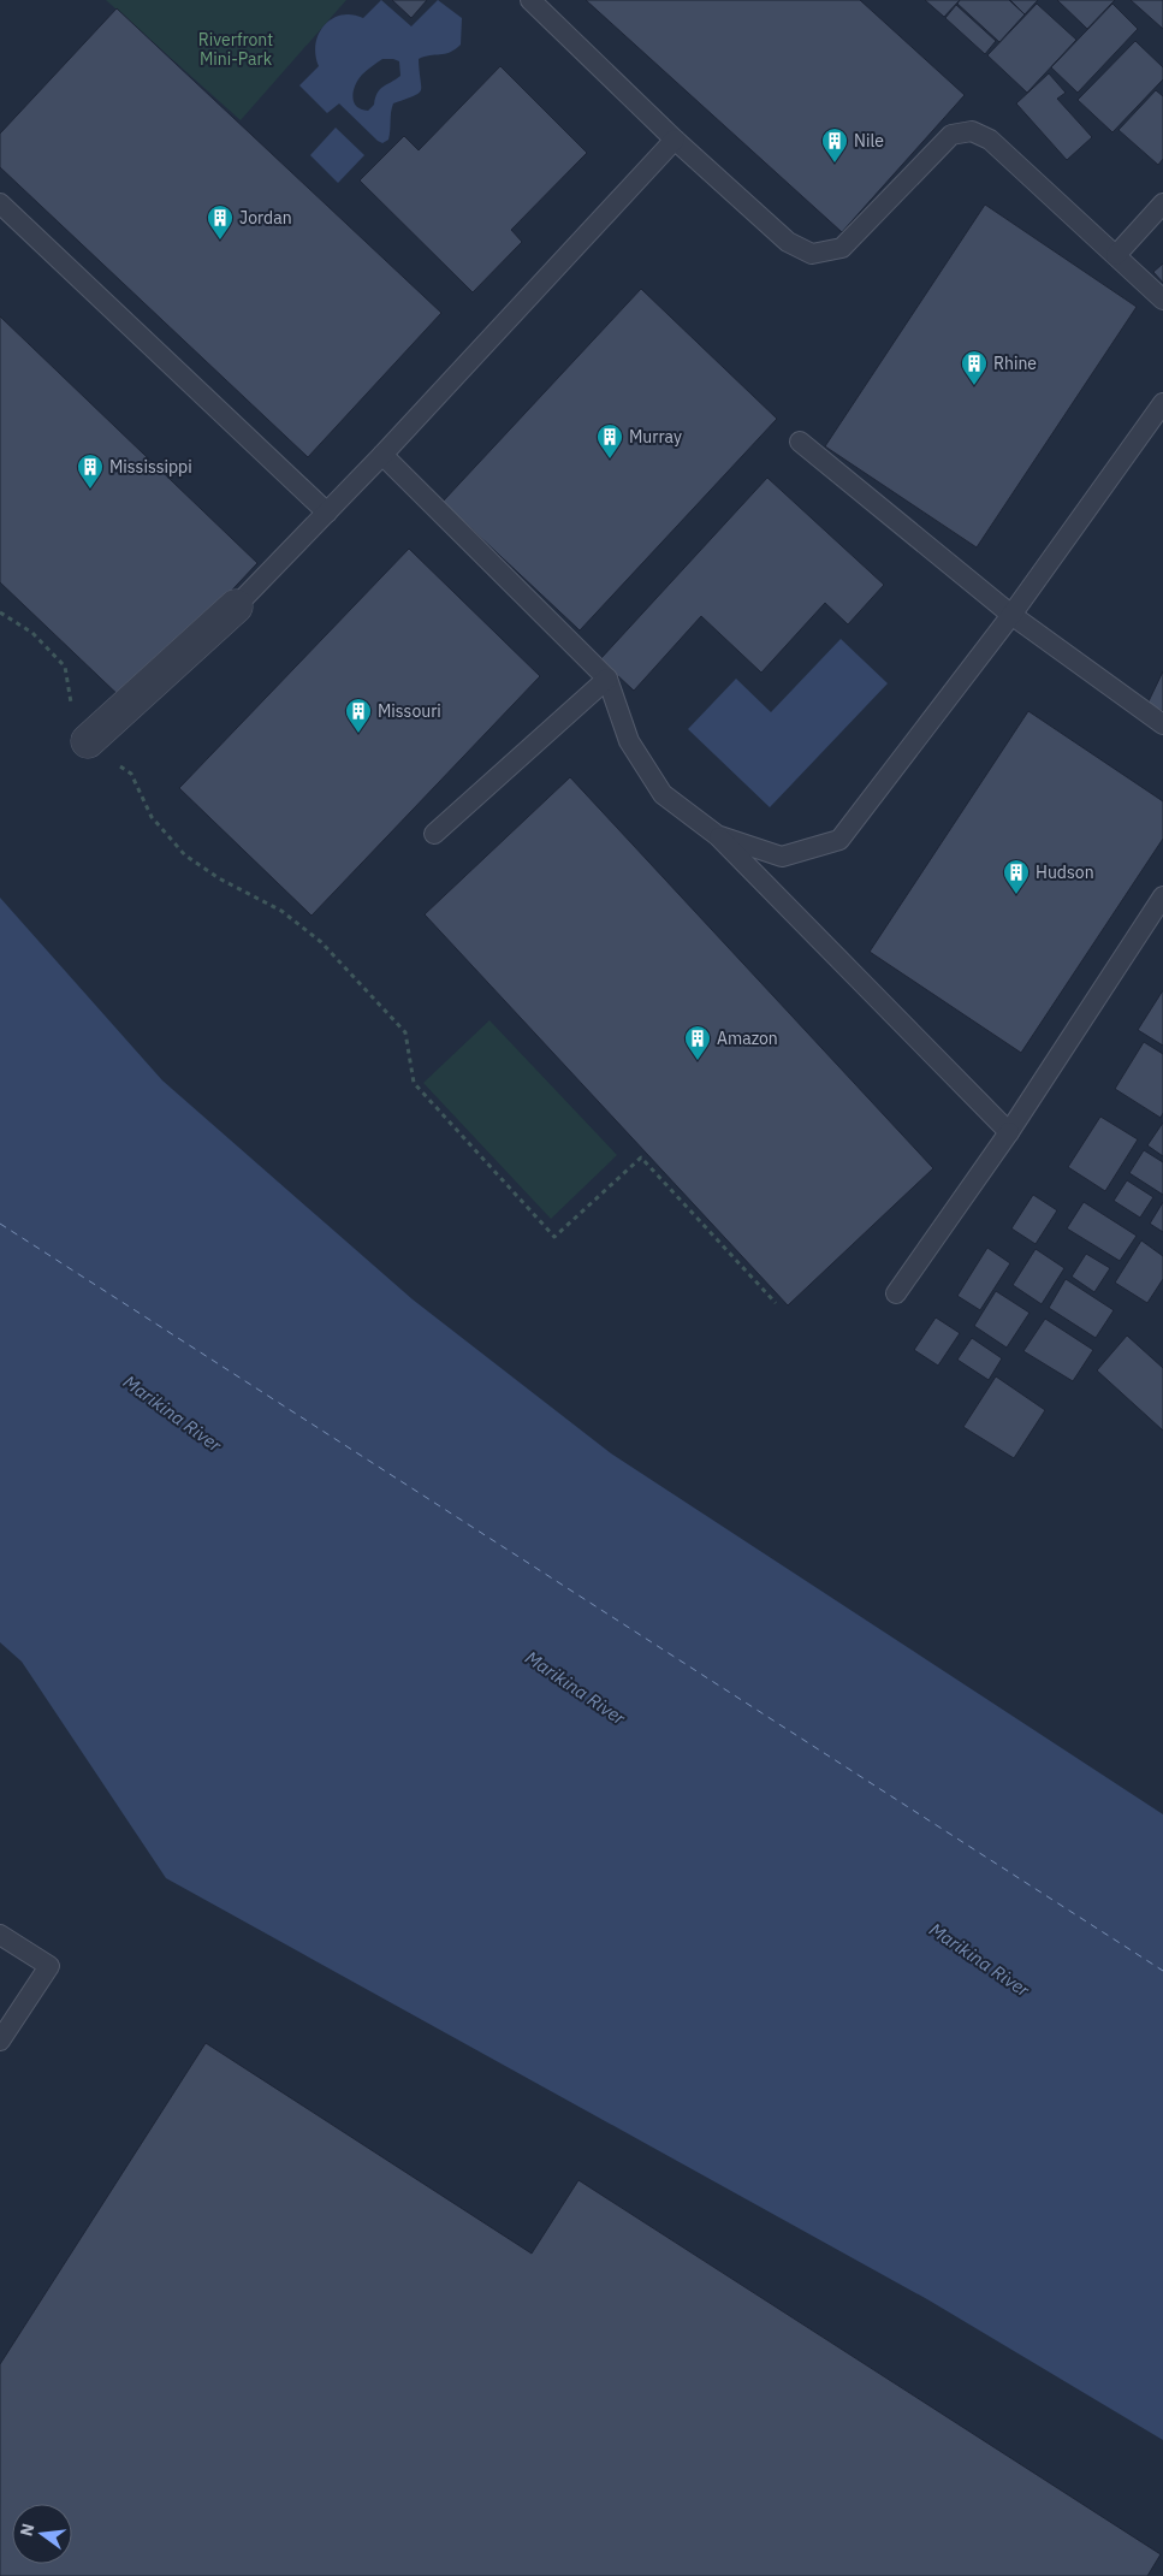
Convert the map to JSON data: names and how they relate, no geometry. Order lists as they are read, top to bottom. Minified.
{"water":["Marikina River"],"parks":["Riverfront Mini-Park"],"places":{"building":["Nile","Jordan","Rhine","Murray","Mississippi","Missouri","Hudson","Amazon"]},"north":"left"}
